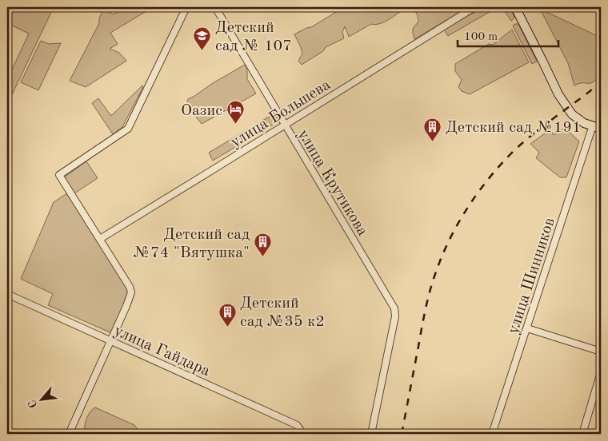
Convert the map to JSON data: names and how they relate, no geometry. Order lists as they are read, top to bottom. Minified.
{"streets":{"street":["улица Большева","улица Крутикова","улица Шинников","улица Гайдара"]},"crossings":[["улица Большева","улица Крутикова"]],"places":{"school or university":["Детский сад № 107"],"hotel":["Оазис"],"building":["Детский сад №191","Детский сад №74 \"Вятушка\"","Детский сад №35 к2"]},"scale_bar":"100 m","north":"bottom left"}
